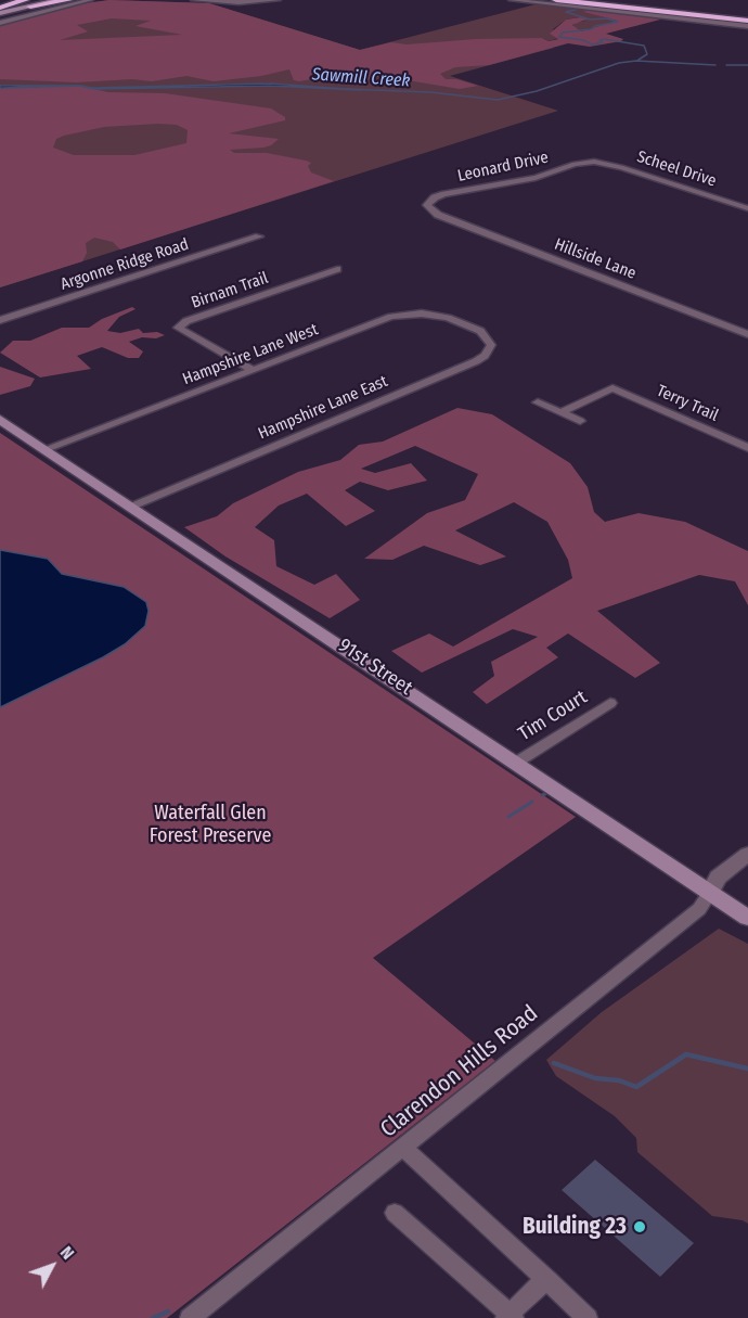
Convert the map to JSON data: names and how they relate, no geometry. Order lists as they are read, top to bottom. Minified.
{"streets":{"main road":["91st Street"],"street":["Leonard Drive","Scheel Drive","Hillside Lane","Argonne Ridge Road","Birnam Trail","Hampshire Lane West","Terry Trail","Hampshire Lane East","Tim Court","Clarendon Hills Road"]},"crossings":[["Leonard Drive","Scheel Drive"],["Leonard Drive","Hillside Lane"],["Birnam Trail","Hampshire Lane West"],["Hampshire Lane West","Hampshire Lane East"],["Hampshire Lane West","91st Street"],["Hampshire Lane East","91st Street"],["91st Street","Tim Court"],["91st Street","Clarendon Hills Road"]],"water":["Sawmill Creek"],"parks":["Waterfall Glen Forest Preserve"],"places":["Building 23"],"north":"top right"}
